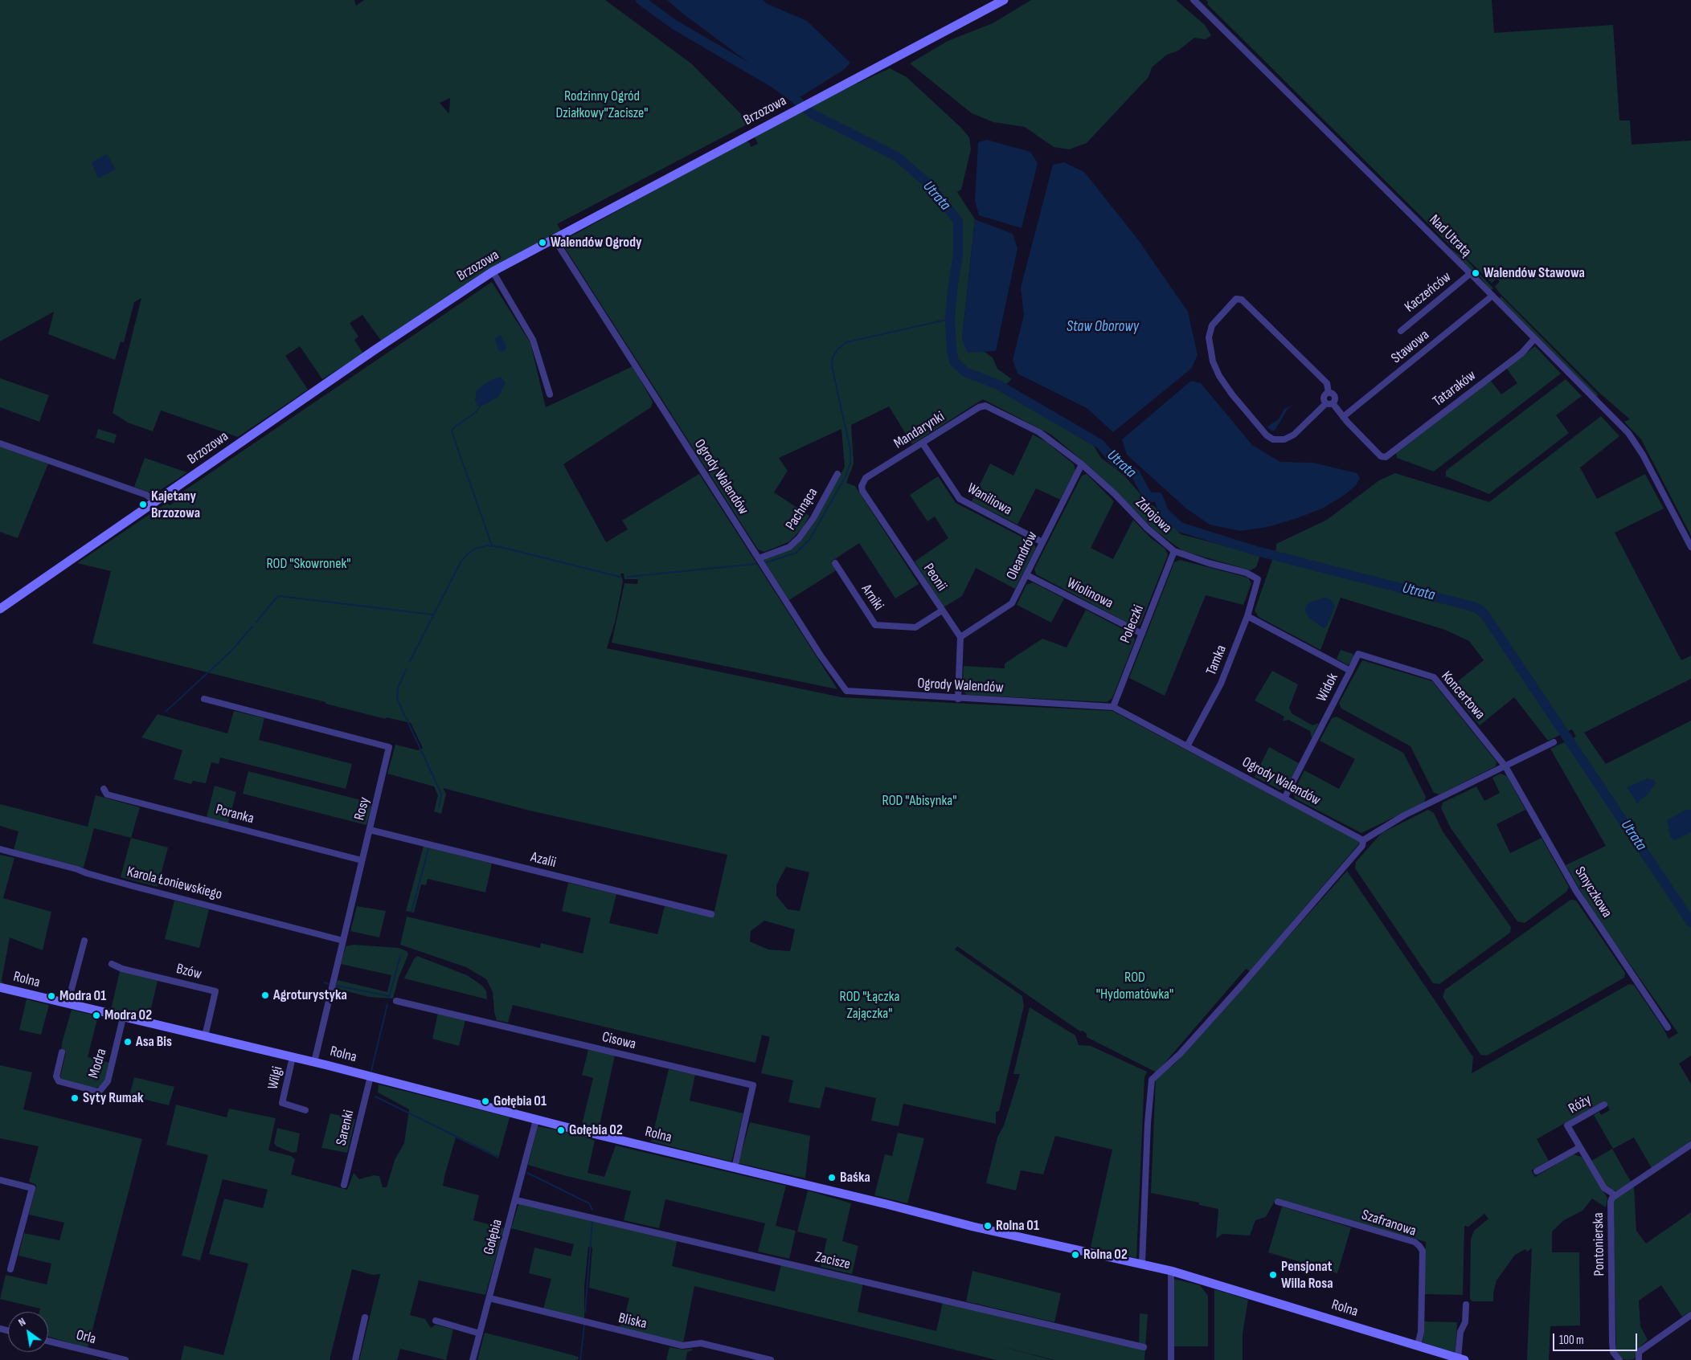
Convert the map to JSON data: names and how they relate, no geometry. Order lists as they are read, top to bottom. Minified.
{"streets":{"street":["Brzozowa","Nad Utratą","Kaczeńców","Stawowa","Tataraków","Mandarynki","Ogrody Walendów","Waniliowa","Pachnąca","Zdrojowa","Oleandrów","Peonii","Wiolinowa","Arniki","Poleczki","Tamka","Widok","Koncertowa","Rosy","Poranka","Azalii","Karola Łoniewskiego","Smyczkowa","Bzów","Rolna","Cisowa","Modra","Wilgi","Róży","Sarenki","Szafranowa","Gołębia","Pontonierska","Zacisze","Bliska","Orla"]},"crossings":[["Brzozowa","Ogrody Walendów"],["Nad Utratą","Kaczeńców"],["Nad Utratą","Stawowa"],["Nad Utratą","Tataraków"],["Stawowa","Tataraków"],["Mandarynki","Waniliowa"],["Mandarynki","Zdrojowa"],["Mandarynki","Peonii"],["Ogrody Walendów","Pachnąca"],["Ogrody Walendów","Poleczki"],["Ogrody Walendów","Tamka"],["Ogrody Walendów","Widok"],["Waniliowa","Oleandrów"],["Zdrojowa","Oleandrów"],["Zdrojowa","Poleczki"],["Zdrojowa","Tamka"],["Oleandrów","Peonii"],["Oleandrów","Wiolinowa"],["Peonii","Arniki"],["Wiolinowa","Poleczki"],["Tamka","Widok"],["Widok","Koncertowa"],["Koncertowa","Smyczkowa"],["Rosy","Poranka"],["Rosy","Azalii"],["Rosy","Karola Łoniewskiego"],["Rosy","Rolna"],["Bzów","Rolna"],["Rolna","Cisowa"],["Rolna","Modra"],["Rolna","Wilgi"],["Rolna","Sarenki"],["Rolna","Szafranowa"],["Rolna","Gołębia"],["Róży","Pontonierska"],["Gołębia","Zacisze"],["Gołębia","Bliska"]],"water":["Utrata","Staw Oborowy"],"parks":["Rodzinny Ogród Działkowy\"Zacisze\"","ROD \"Skowronek\"","ROD \"Abisynka\"","ROD \"Hydomatówka\"","ROD \"Łączka Zajączka\""],"places":["Walendów Ogrody","Walendów Stawowa","Kajetany Brzozowa","Agroturystyka","Modra 01","Modra 02","Asa Bis","Syty Rumak","Gołębia 01","Gołębia 02","Baśka","Rolna 01","Rolna 02","Pensjonat Willa Rosa"],"scale_bar":"100 m","north":"top left"}
